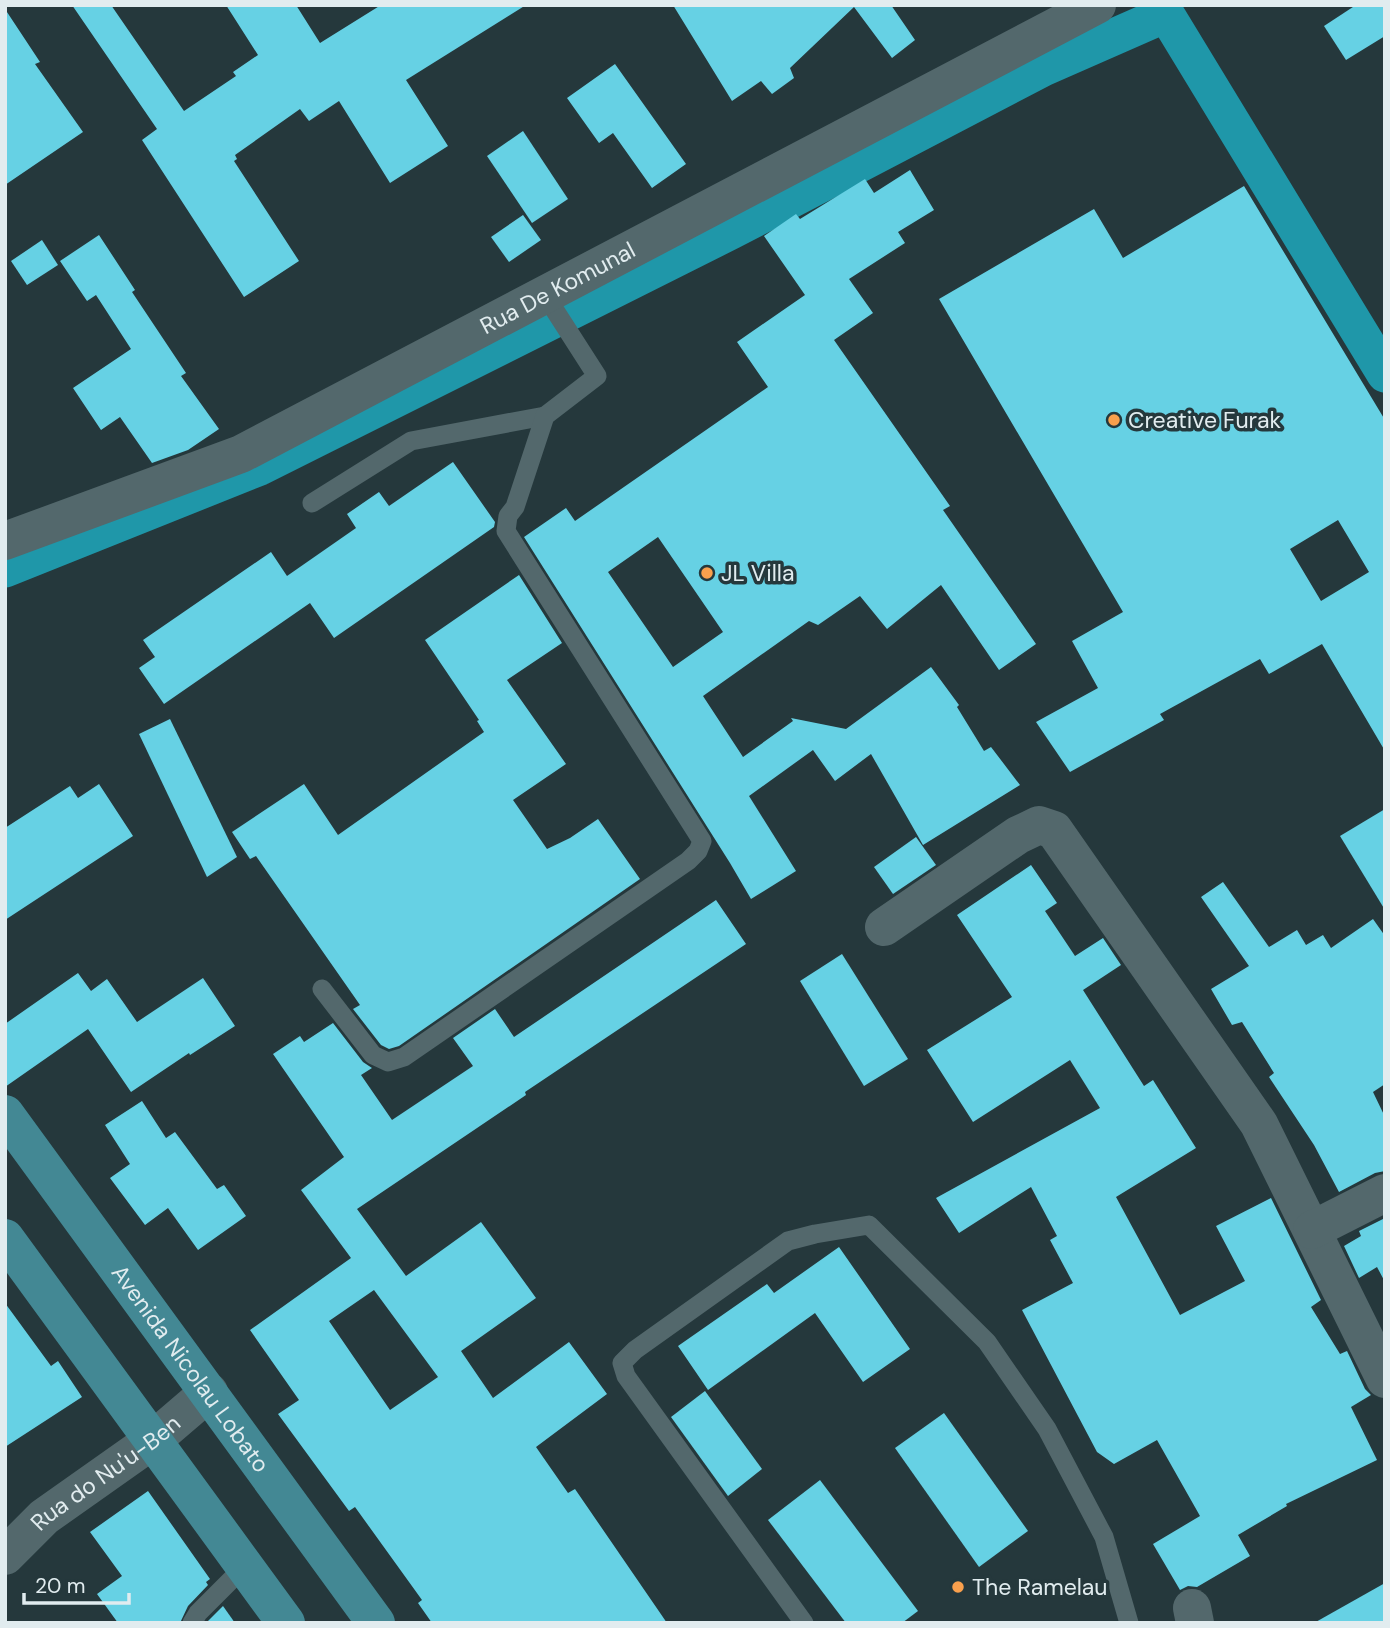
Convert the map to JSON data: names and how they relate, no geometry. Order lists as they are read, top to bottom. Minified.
{"streets":{"main road":["Avenida Nicolau Lobato"],"street":["Rua De Komunal","Rua do Nu'u-Ben"]},"crossings":[["Avenida Nicolau Lobato","Rua do Nu'u-Ben"]],"places":["Creative Furak","JL Villa","The Ramelau"],"scale_bar":"20 m"}
